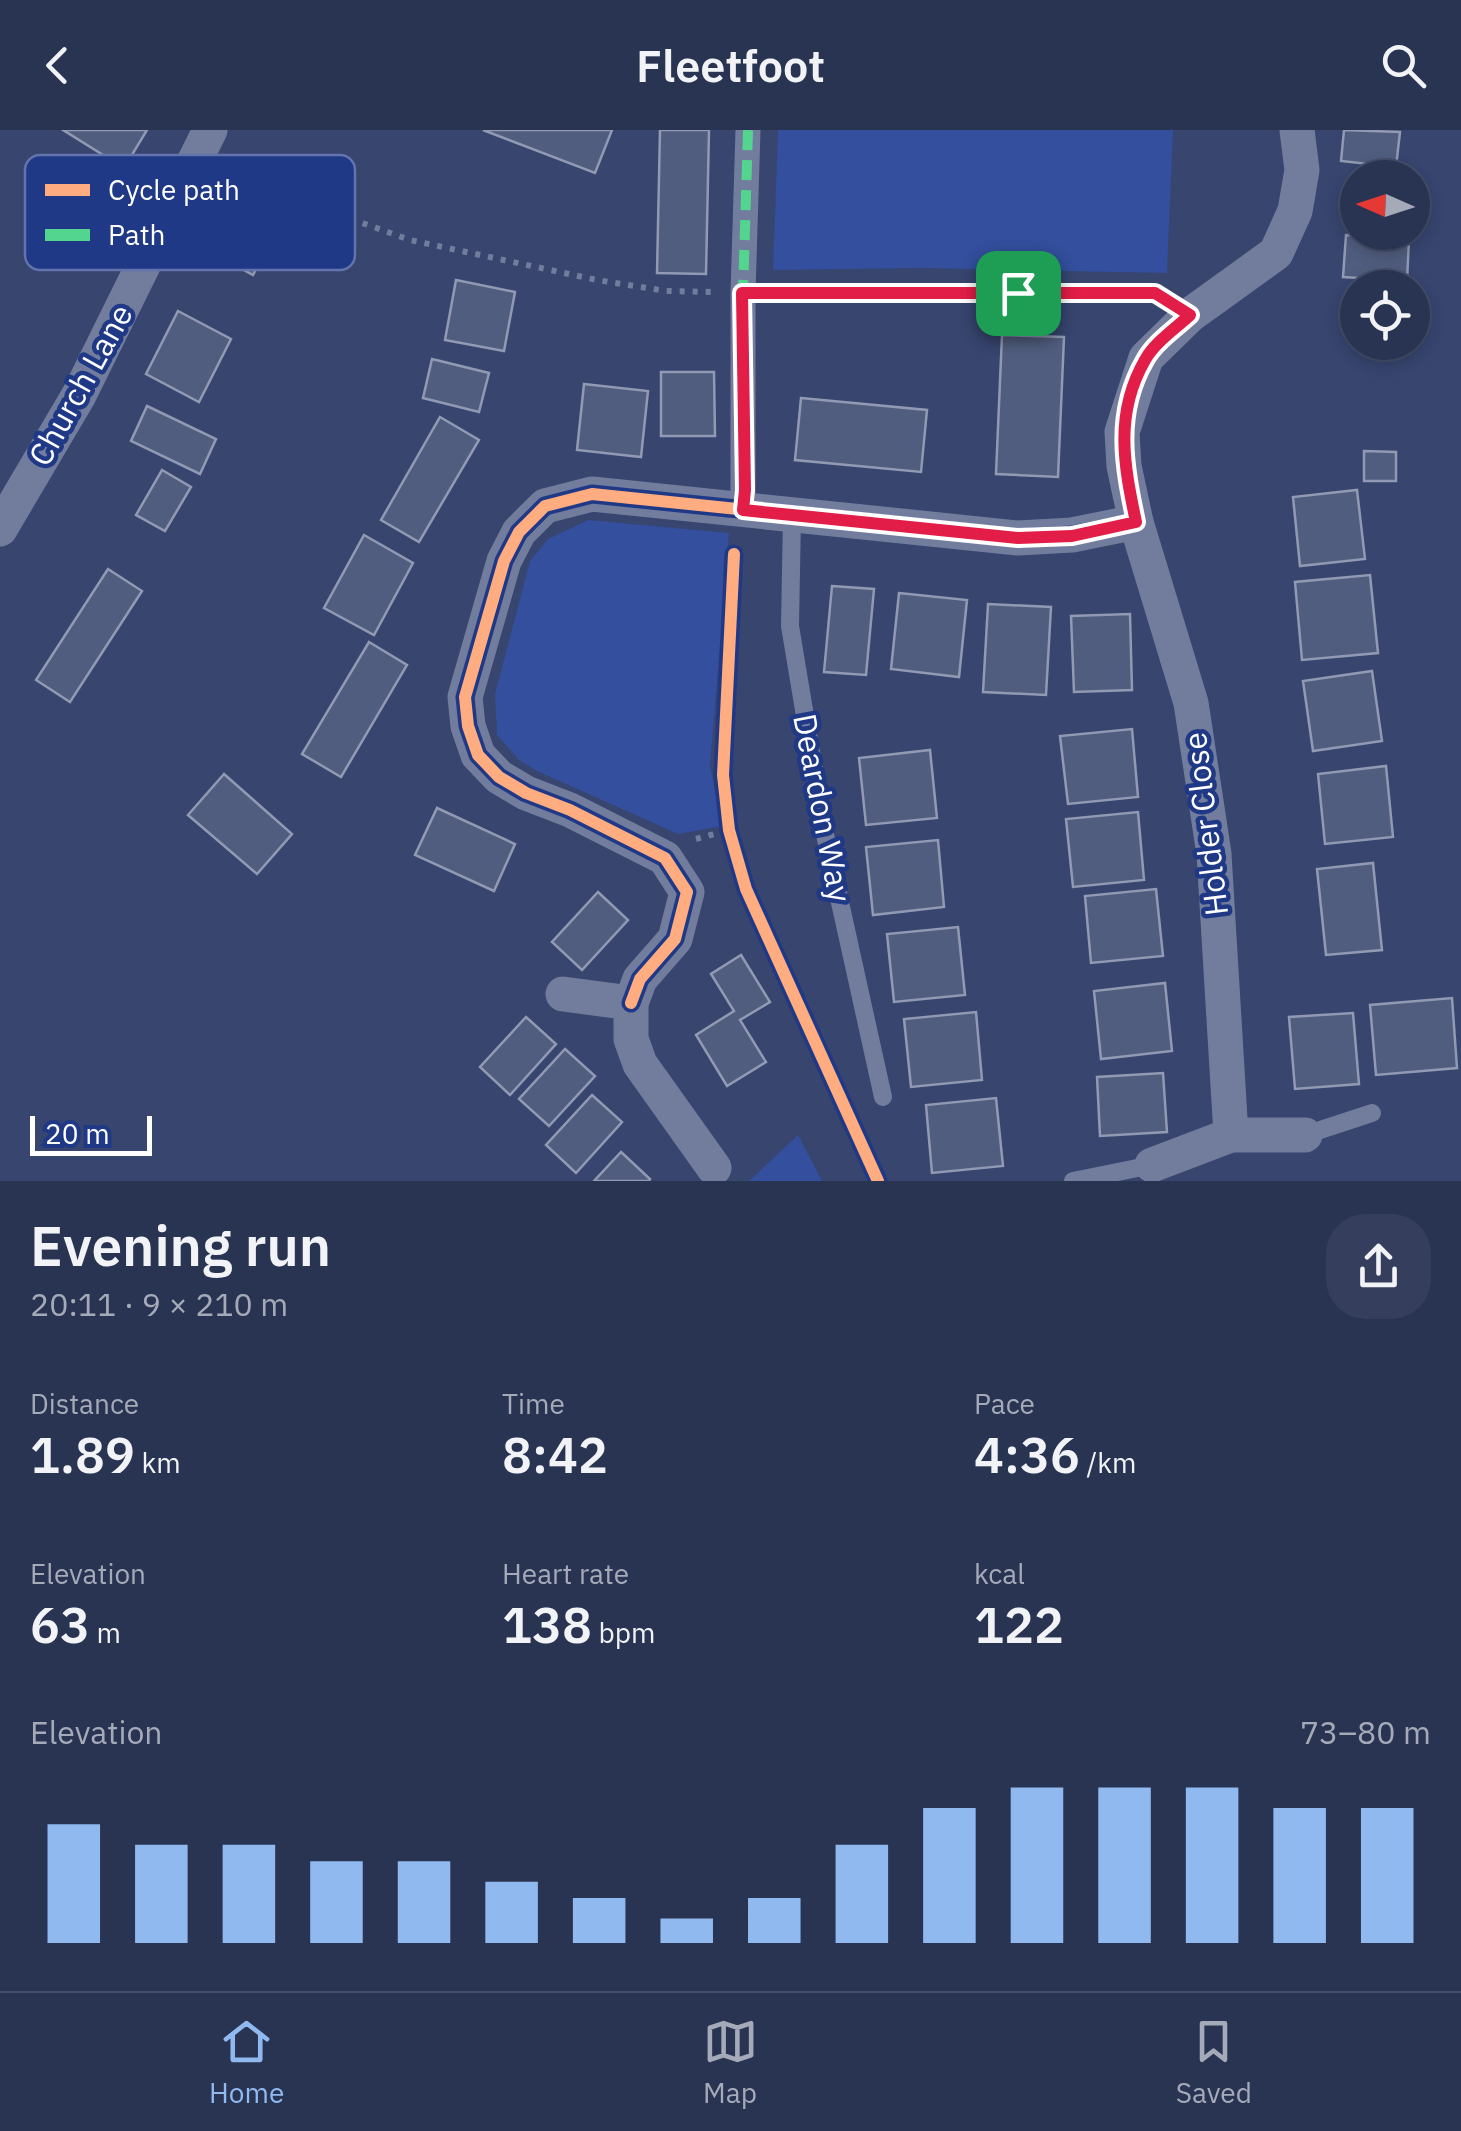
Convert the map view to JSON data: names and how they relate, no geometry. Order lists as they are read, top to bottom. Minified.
{"streets":{"street":["Church Lane","Holder Close"],"lane":["Deardon Way"]},"legend":["Cycle path","Path"],"scale_bar":"20 m","north":"left","page":{"header":"Fleetfoot","scale":"20 m","heading":["Evening run","20:11 · 9 × 210 m"],"stats":[["Distance","1.89 km"],["Time","8:42"],["Pace","4:36 /km"],["Elevation","63 m"],["Heart rate","138 bpm"],["kcal","122"]],"chart":["Elevation","73–80 m"],"tabs":["Home","Map","Saved"]}}
